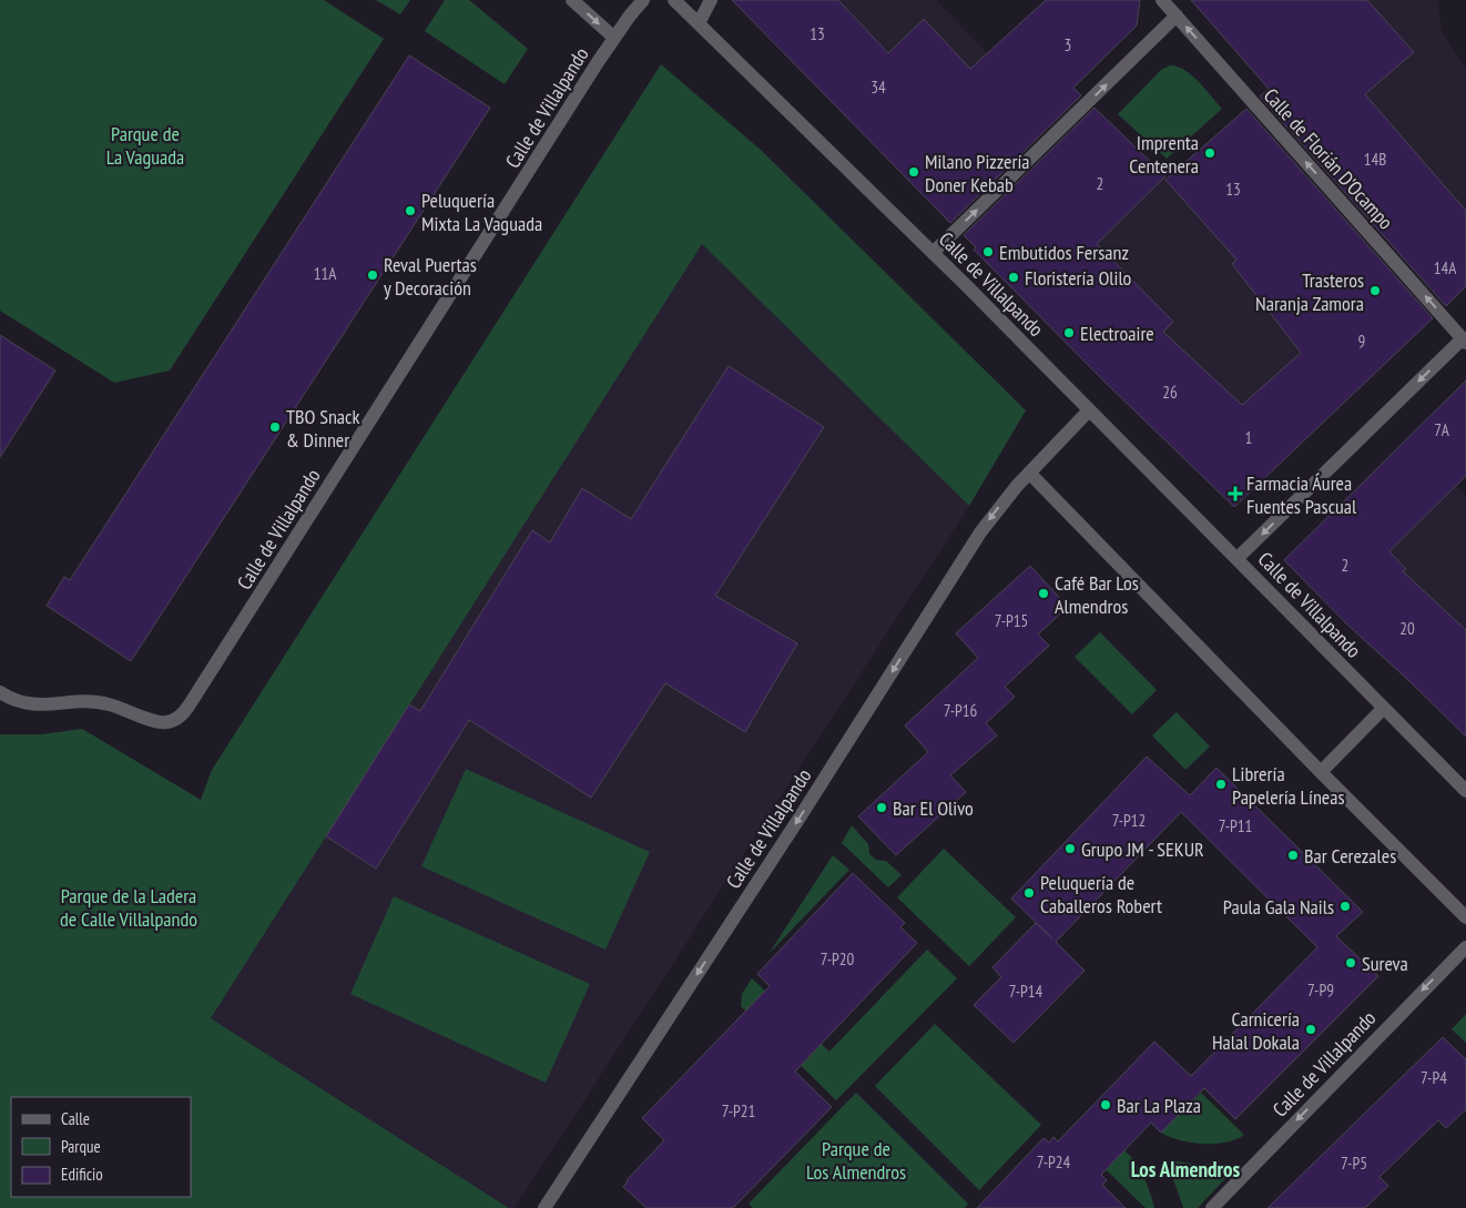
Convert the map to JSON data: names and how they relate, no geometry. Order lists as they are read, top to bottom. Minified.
{"streets":{"street":["Calle de Villalpando","Calle de Florián D'Ocampo"]},"one_way":["Calle de Villalpando","Calle de Florián D'Ocampo"],"districts":["Los Almendros"],"parks":["Parque de La Vaguada","Parque de la Ladera de Calle Villalpando","Parque de Los Almendros"],"places":{"other":["Imprenta Centenera","Milano Pizzería Doner Kebab","Peluquería Mixta La Vaguada","Embutidos Fersanz","Reval Puertas y Decoración","Floristería Olilo","Trasteros Naranja Zamora","Electroaire","TBO Snack & Dinner","Café Bar Los Almendros","Librería Papelería Líneas","Bar El Olivo","Grupo JM - SEKUR","Bar Cerezales","Peluquería de Caballeros Robert","Paula Gala Nails","Sureva","Carnicería Halal Dokala","Bar La Plaza"],"health":["Farmacia Áurea Fuentes Pascual"]},"house_numbers":["13","3","34","14B","2","13","14A","11A","9","26","7A","1","2","7-P15","20","7-P16","7-P12","7-P11","7-P20","7-P9","7-P14","7-P4","7-P21","7-P24","7-P5"],"legend":["Calle","Parque","Edificio"]}
